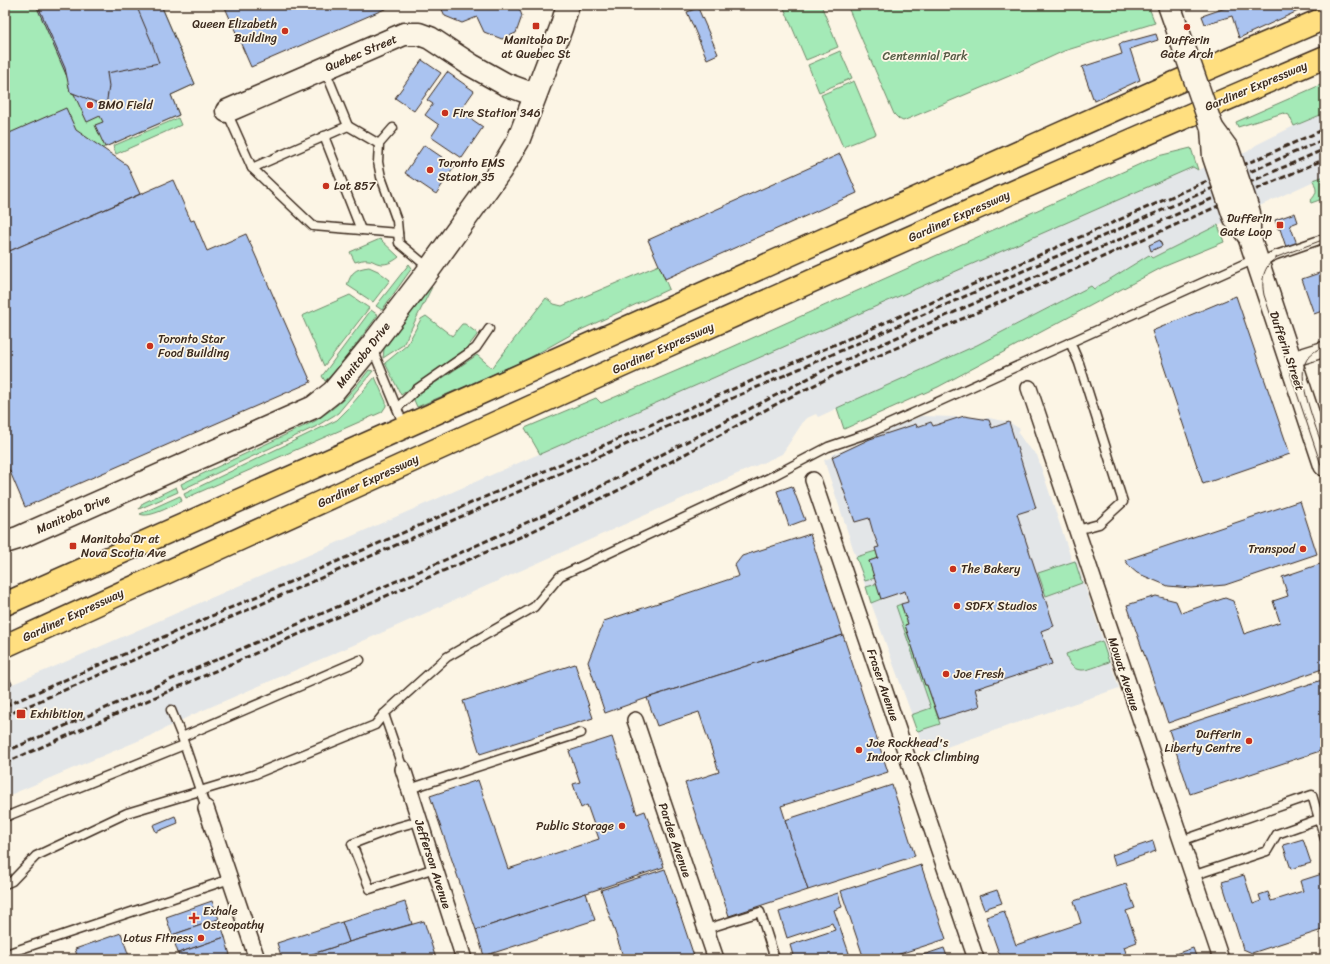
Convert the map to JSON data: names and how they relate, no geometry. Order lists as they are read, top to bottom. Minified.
{"streets":{"highway":["Gardiner Expressway"],"street":["Quebec Street","Dufferin Street","Manitoba Drive","Mowat Avenue","Fraser Avenue","Pardee Avenue","Jefferson Avenue"]},"crossings":[["Quebec Street","Manitoba Drive"]],"parks":["Centennial Park"],"places":{"transit":["Manitoba Dr at Quebec St","Dufferin Gate Loop","Manitoba Dr at Nova Scotia Ave","Exhibition"],"other":["Dufferin Gate Arch","Queen Elizabeth Building","BMO Field","Fire Station 346","Toronto EMS Station 35","Lot 857","Toronto Star Food Building","Transpod","The Bakery","SDFX Studios","Joe Fresh","Dufferin Liberty Centre","Joe Rockhead's Indoor Rock Climbing","Public Storage","Lotus Fitness"],"health":["Exhale Osteopathy"]}}
